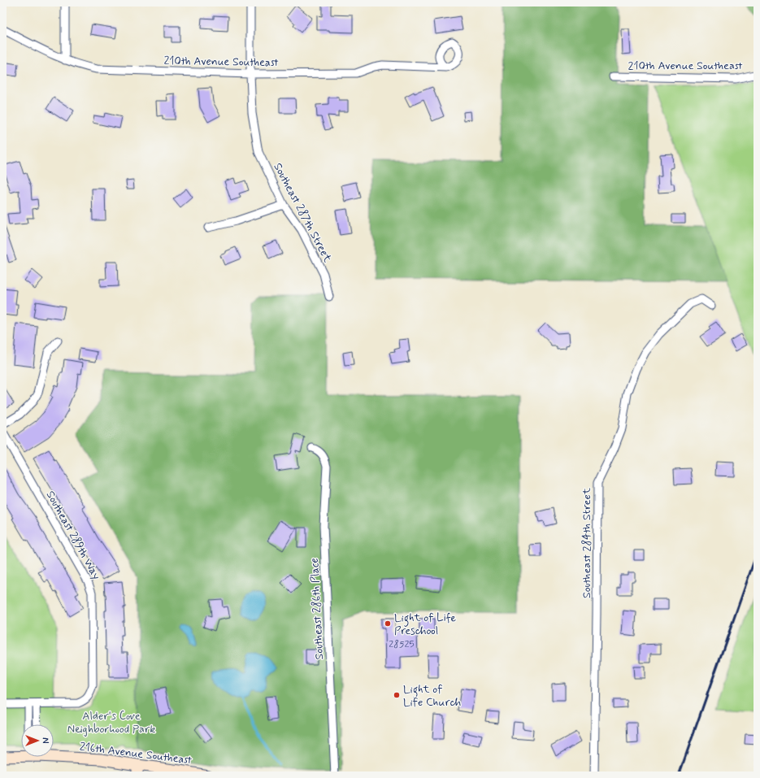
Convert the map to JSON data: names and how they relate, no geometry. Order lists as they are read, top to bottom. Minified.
{"streets":{"street":["210th Avenue Southeast","Southeast 287th Street","Southeast 289th Way","Southeast 284th Street","Southeast 286th Place","216th Avenue Southeast"]},"crossings":[["210th Avenue Southeast","Southeast 287th Street"]],"parks":["Alder's Cove Neighborhood Park"],"places":["Light of Life Preschool","Light of Life Church"],"house_numbers":["28525"],"north":"right"}
